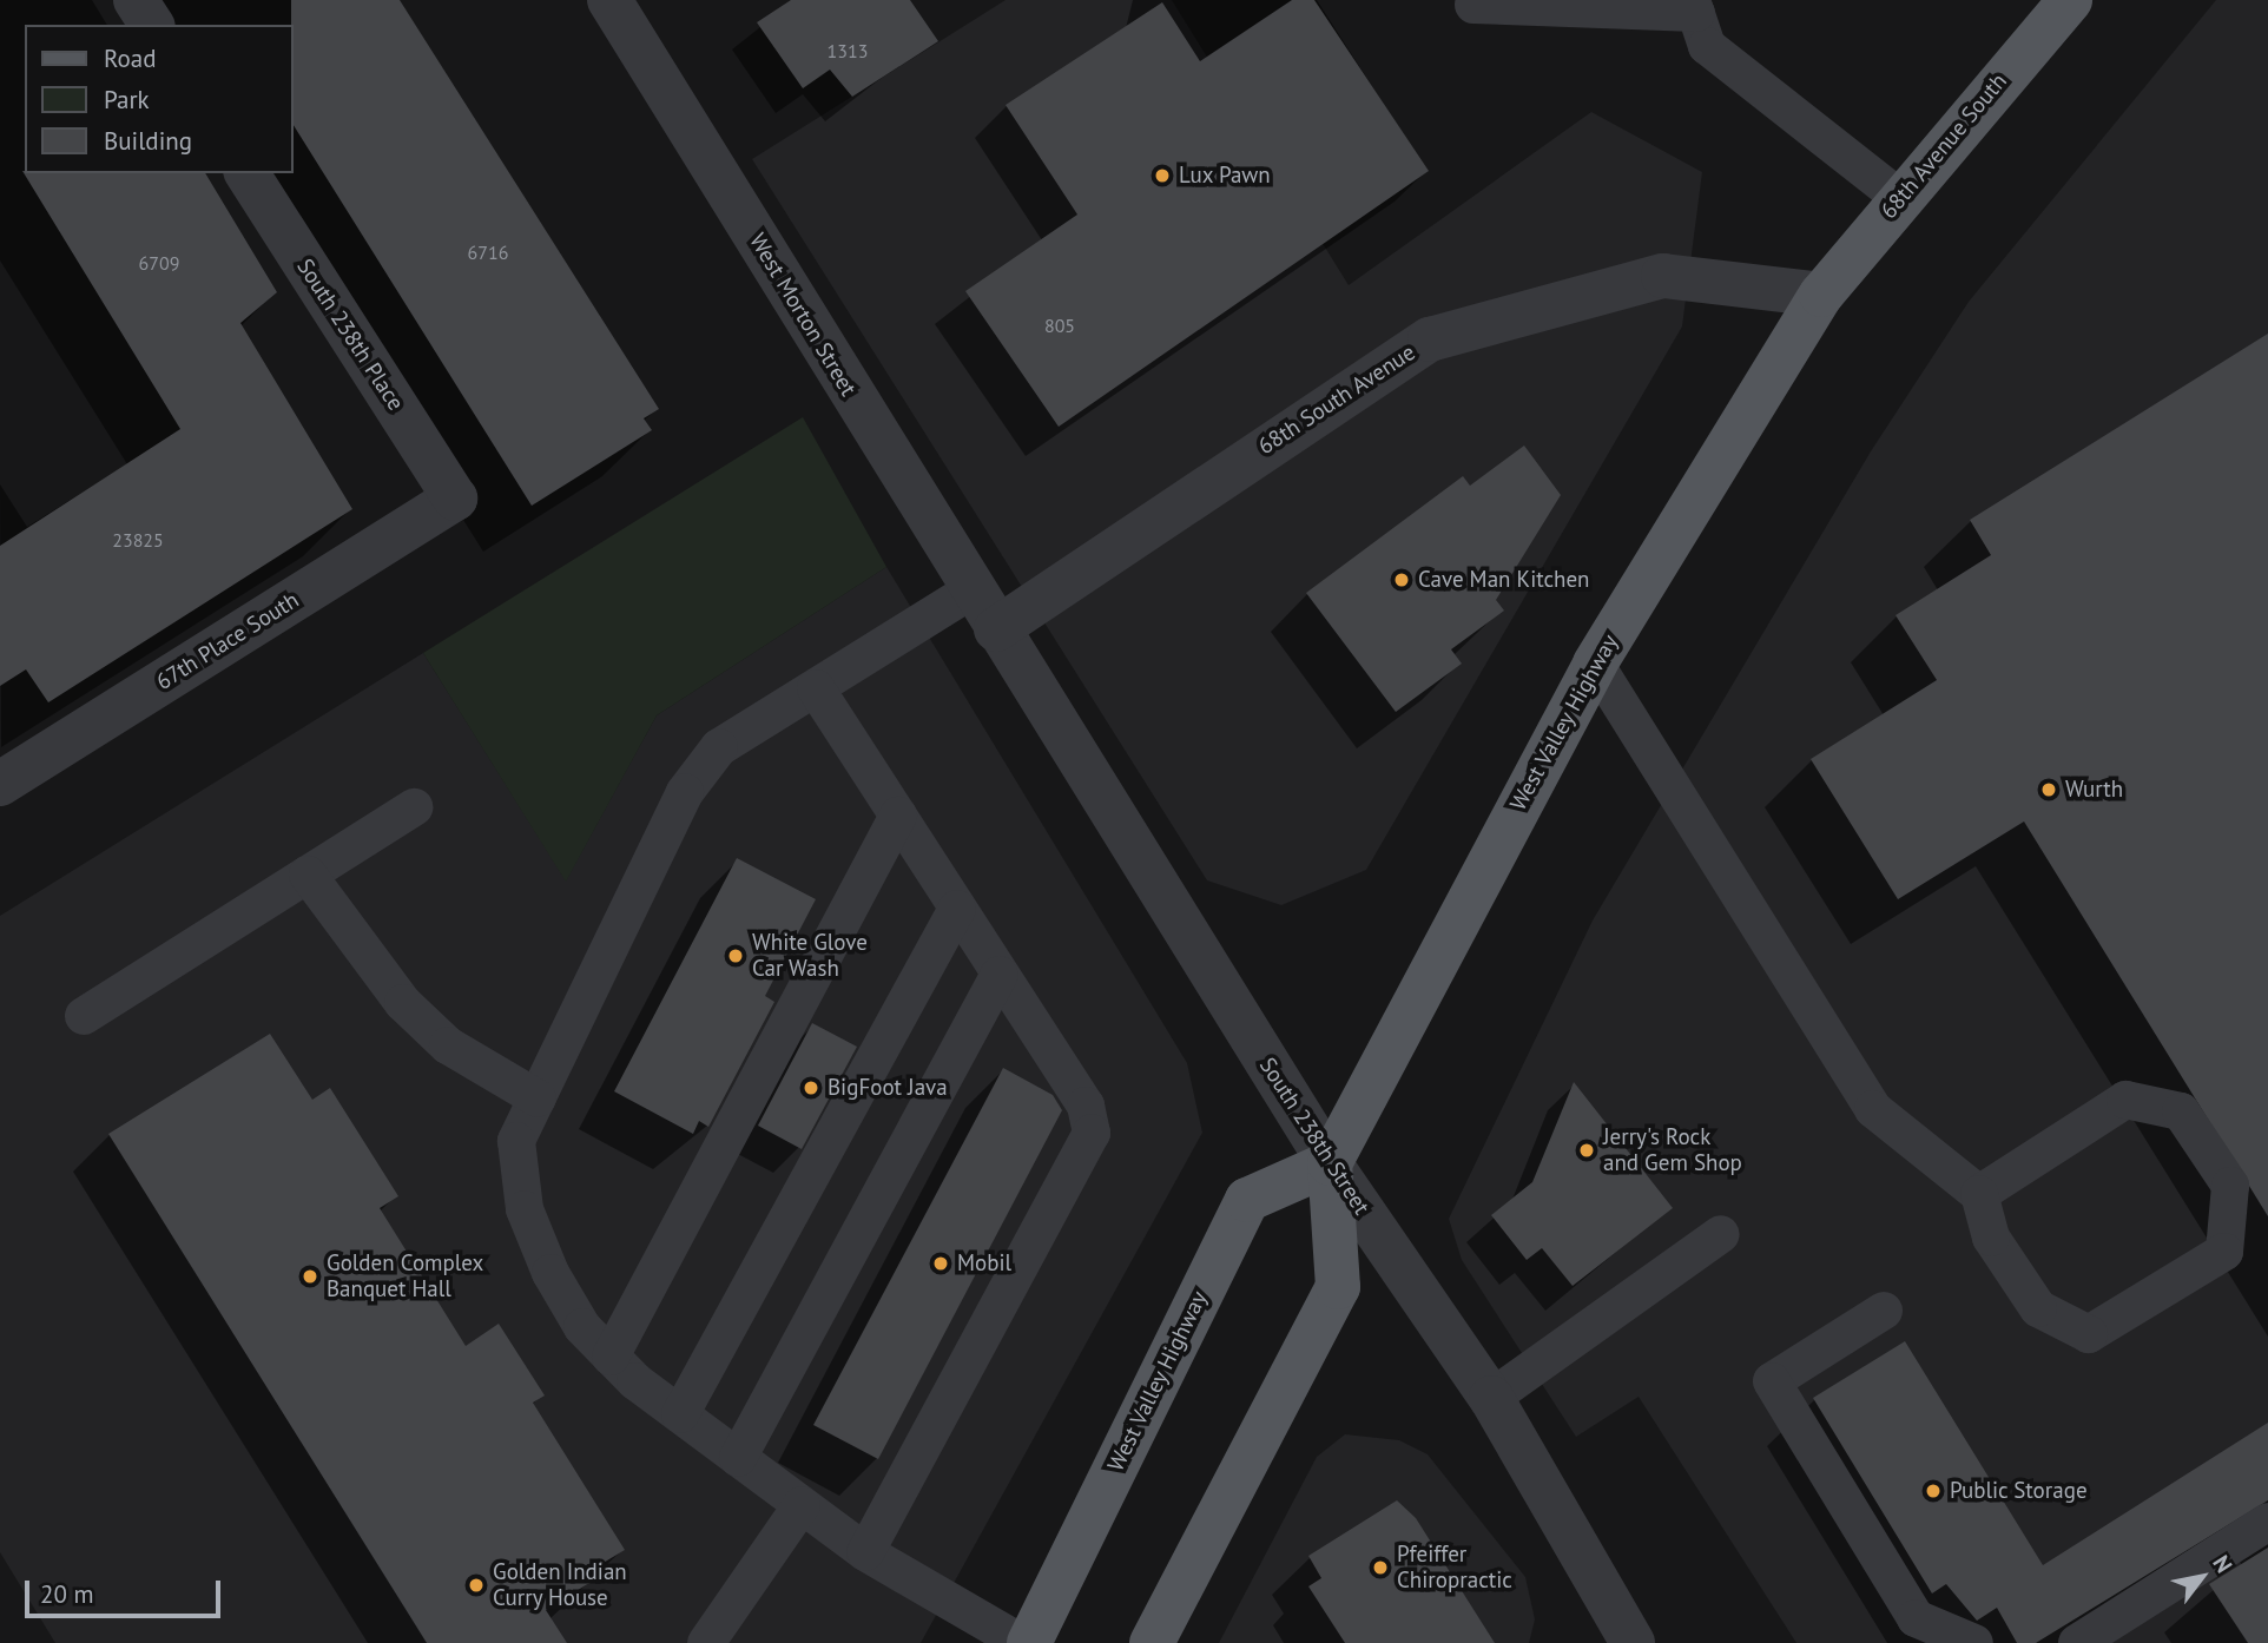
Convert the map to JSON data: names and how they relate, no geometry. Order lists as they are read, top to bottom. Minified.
{"streets":{"main road":["68th Avenue South","West Valley Highway"],"street":["West Morton Street","South 238th Place","68th South Avenue","67th Place South","South 238th Street"]},"crossings":[["68th Avenue South","68th South Avenue"],["68th Avenue South","West Valley Highway"],["West Morton Street","68th South Avenue"],["West Morton Street","South 238th Street"],["South 238th Place","67th Place South"],["68th South Avenue","West Valley Highway"],["68th South Avenue","South 238th Street"],["West Valley Highway","South 238th Street"]],"places":["Lux Pawn","Cave Man Kitchen","Wurth","White Glove Car Wash","BigFoot Java","Jerry's Rock and Gem Shop","Mobil","Golden Complex Banquet Hall","Public Storage","Pfeiffer Chiropractic","Golden Indian Curry House"],"house_numbers":["1313","6716","6709","805","23825"],"legend":["Road","Park","Building"],"scale_bar":"20 m","north":"top right"}
